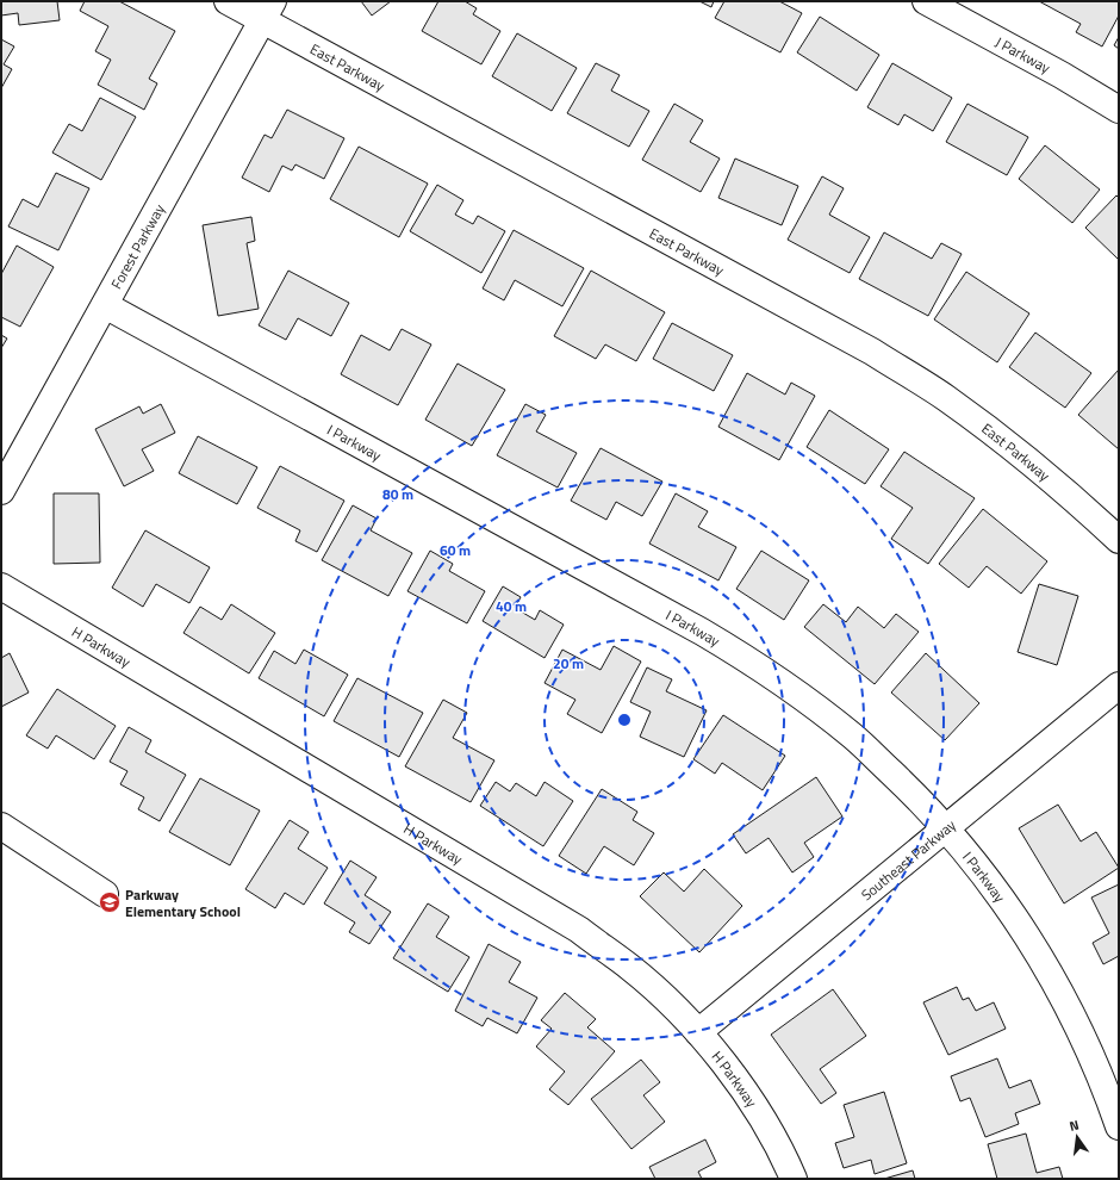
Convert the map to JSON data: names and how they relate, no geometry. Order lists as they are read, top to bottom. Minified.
{"streets":{"street":["J Parkway","East Parkway","Forest Parkway","I Parkway","H Parkway","Southeast Parkway"]},"crossings":[["East Parkway","Forest Parkway"],["Forest Parkway","I Parkway"],["I Parkway","Southeast Parkway"],["H Parkway","Southeast Parkway"]],"places":{"school or university":["Parkway Elementary School"]},"north":"top","rings":["80 m","60 m","40 m","20 m"]}
